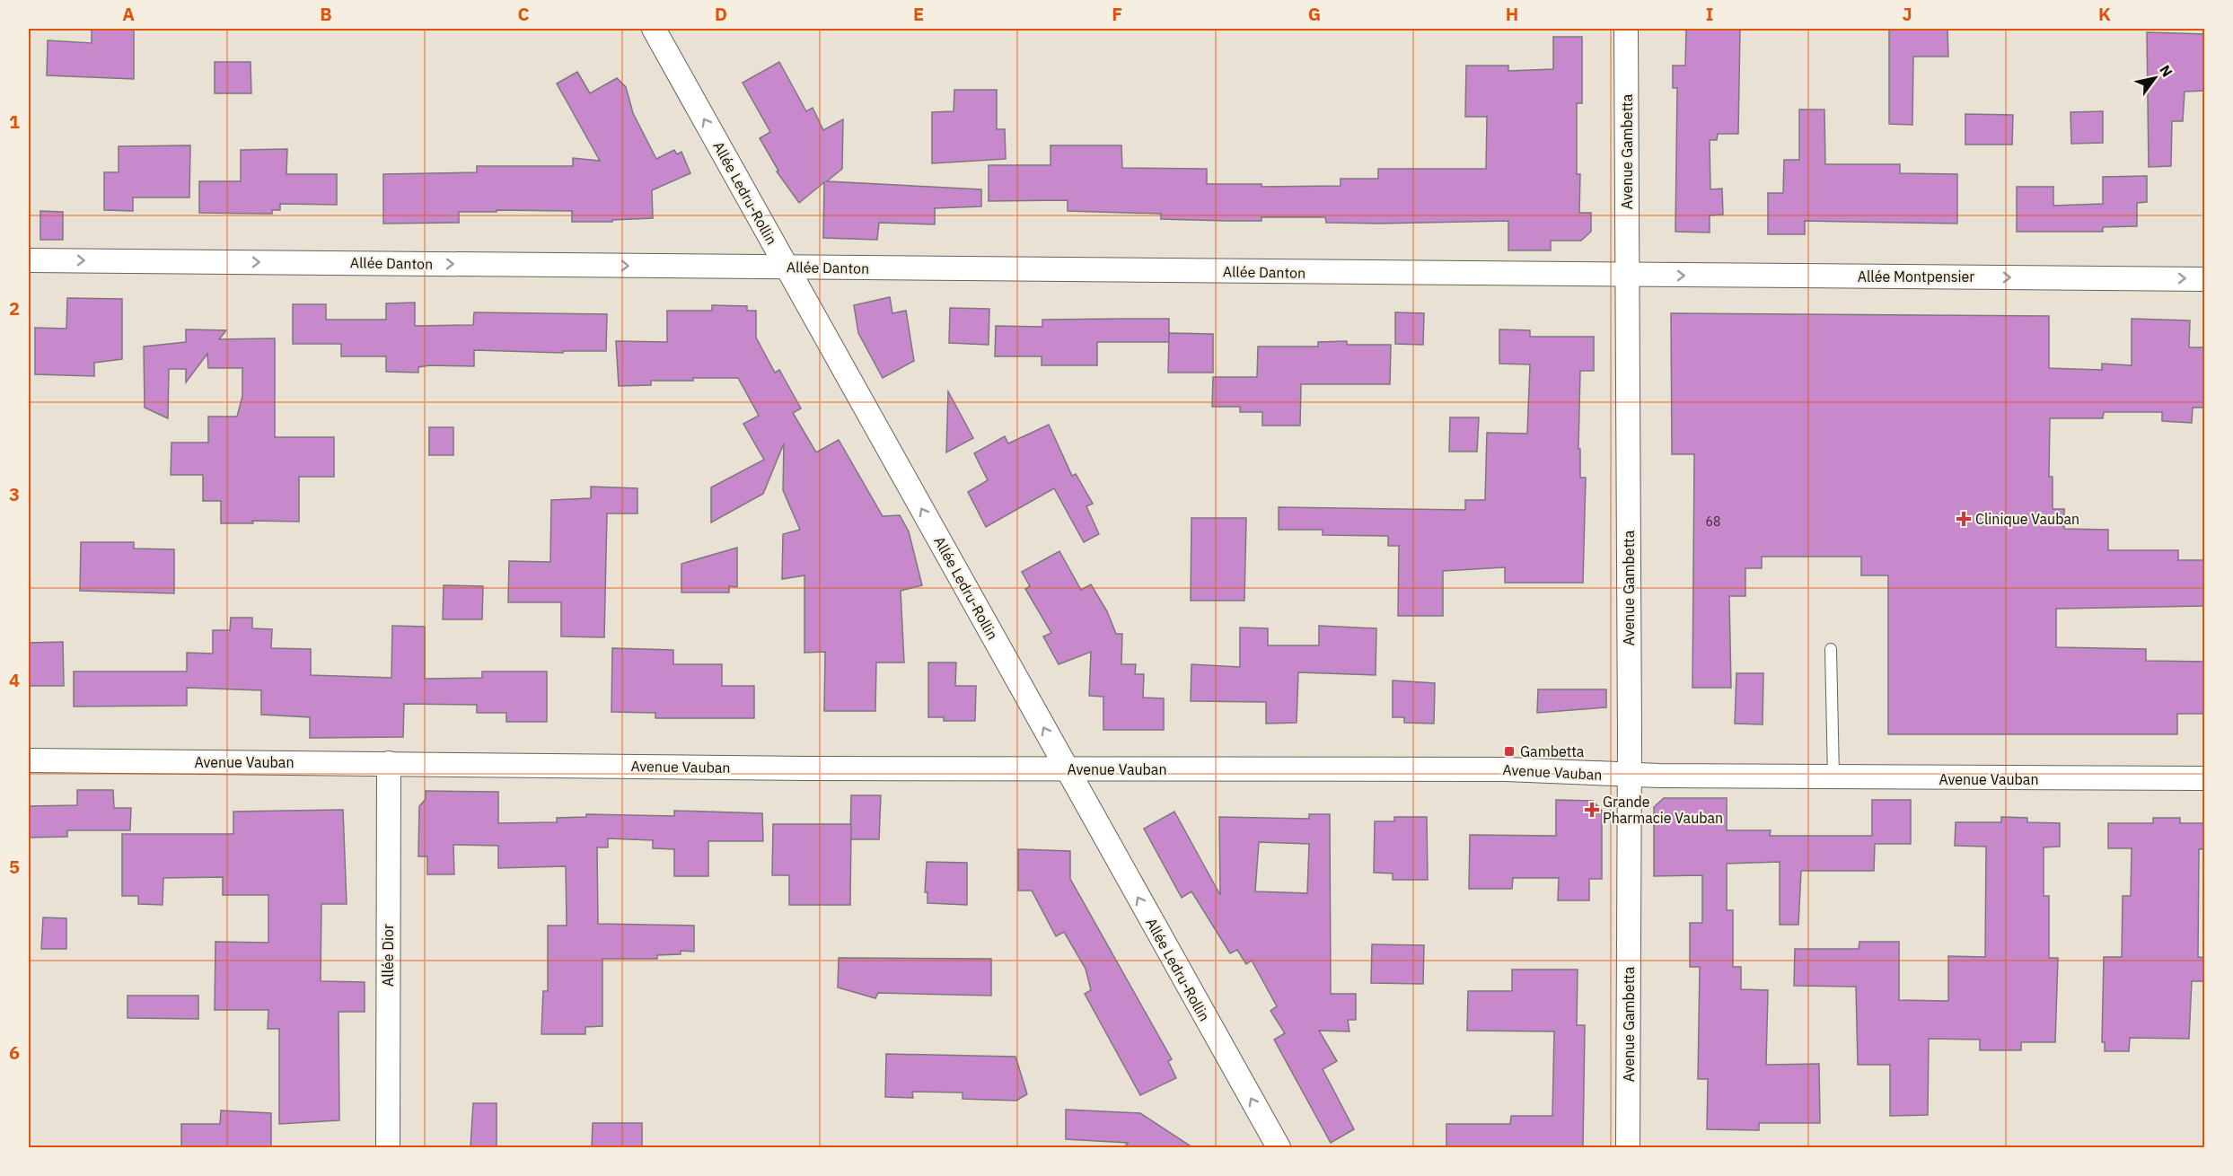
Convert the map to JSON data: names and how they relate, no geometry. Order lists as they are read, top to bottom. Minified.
{"streets":{"street":["Avenue Gambetta","Allée Ledru-Rollin","Allée Danton","Allée Montpensier","Avenue Vauban","Allée Dior"]},"crossings":[["Avenue Gambetta","Allée Danton"],["Avenue Gambetta","Allée Montpensier"],["Avenue Gambetta","Avenue Vauban"],["Allée Ledru-Rollin","Allée Danton"],["Allée Ledru-Rollin","Avenue Vauban"],["Allée Danton","Allée Montpensier"],["Avenue Vauban","Allée Dior"]],"one_way":["Allée Ledru-Rollin","Allée Danton","Allée Montpensier"],"places":{"health":["Clinique Vauban","Grande Pharmacie Vauban"],"transit":["Gambetta"]},"house_numbers":["68"],"north":"top right","grid":{"columns":["A","B","C","D","E","F","G","H","I","J","K"],"rows":["1","2","3","4","5","6"]}}
